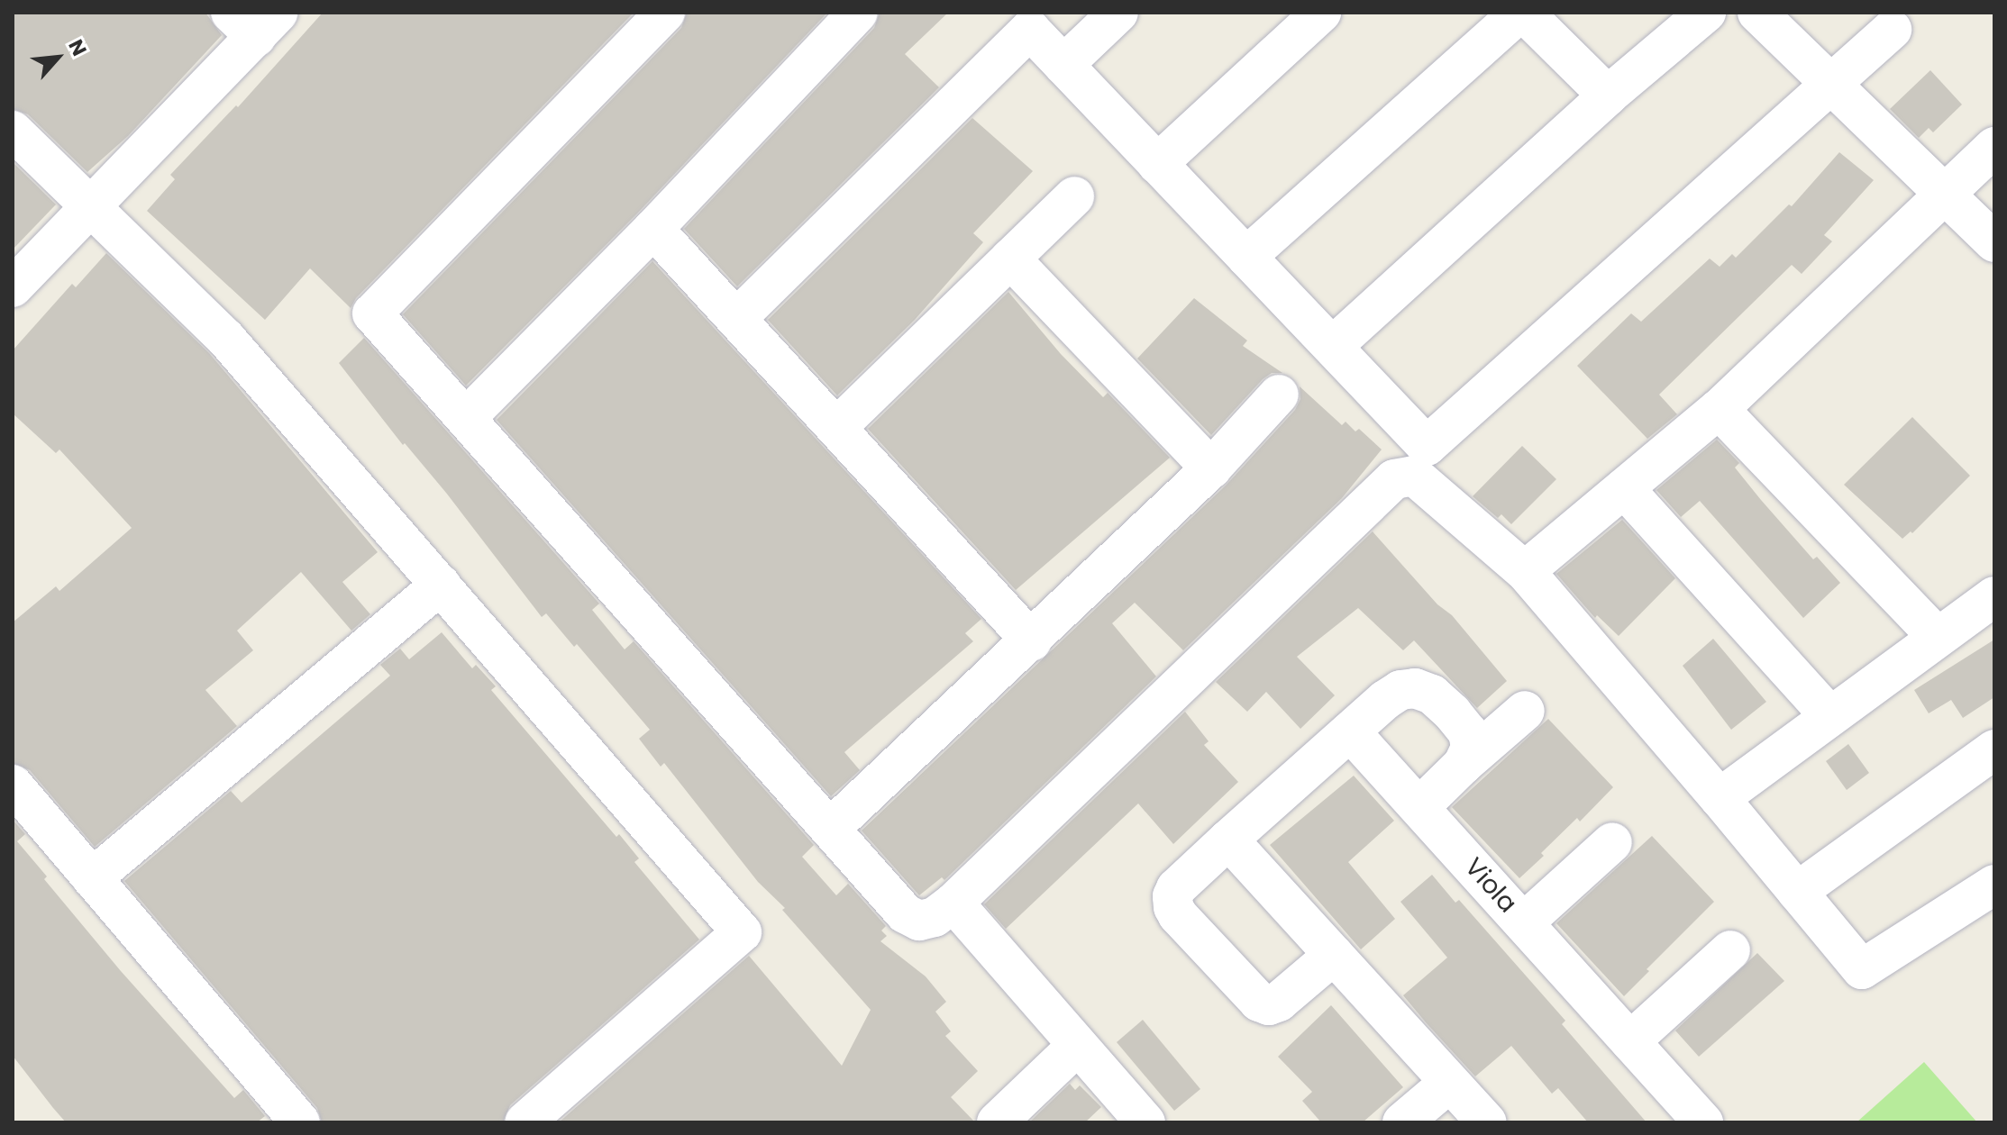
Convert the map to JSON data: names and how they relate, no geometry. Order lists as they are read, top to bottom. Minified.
{"streets":{"street":["Viola"]},"north":"top right"}
